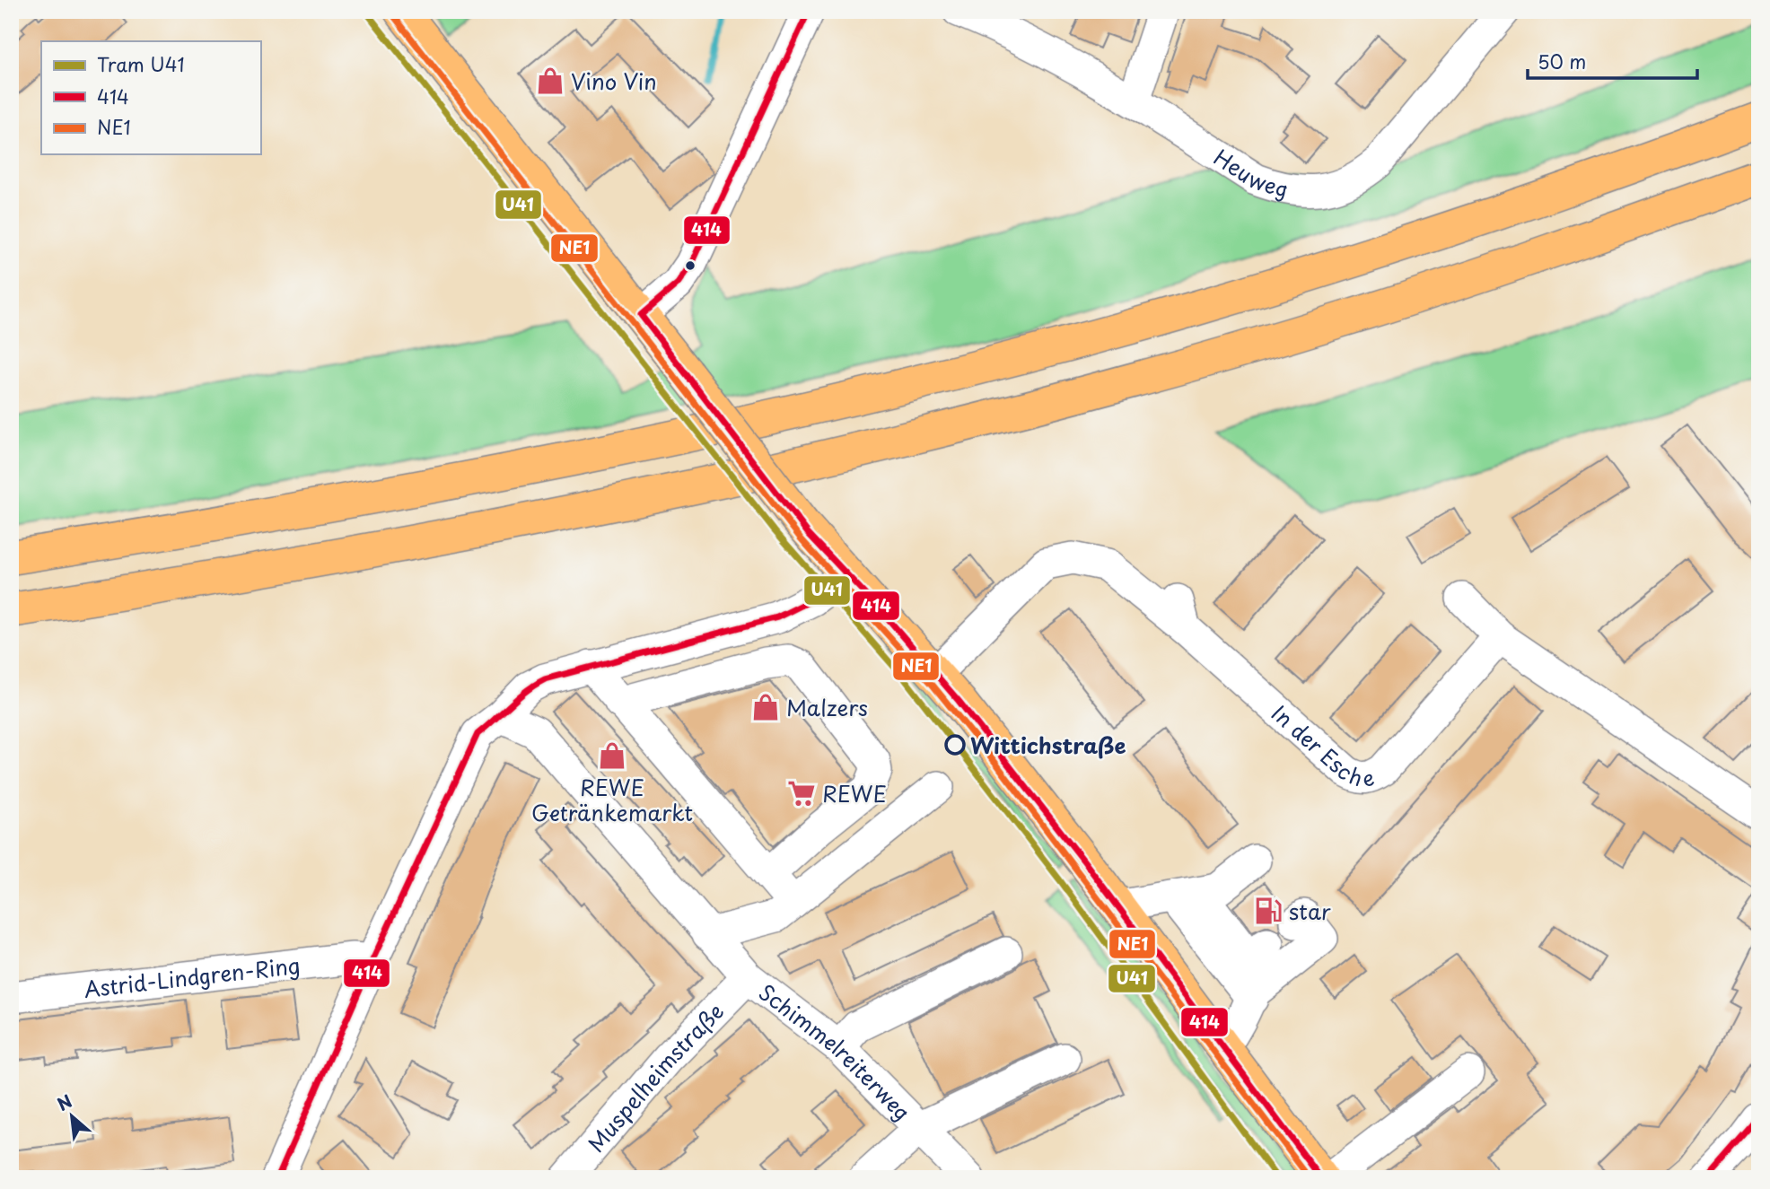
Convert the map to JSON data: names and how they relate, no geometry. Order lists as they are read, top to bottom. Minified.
{"streets":{"street":["Heuweg","In der Esche","Astrid-Lindgren-Ring","Schimmelreiterweg","Muspelheimstraße"]},"crossings":[["Schimmelreiterweg","Muspelheimstraße"]],"places":{"shop":["Vino Vin","Malzers","REWE Getränkemarkt"],"other":["Wittichstraße"],"supermarket":["REWE"],"fuel station":["star"]},"lines":["tram line U41","transit line 414","transit line NE1"],"legend":["Tram U41","414","NE1"],"scale_bar":"50 m","north":"top left"}
